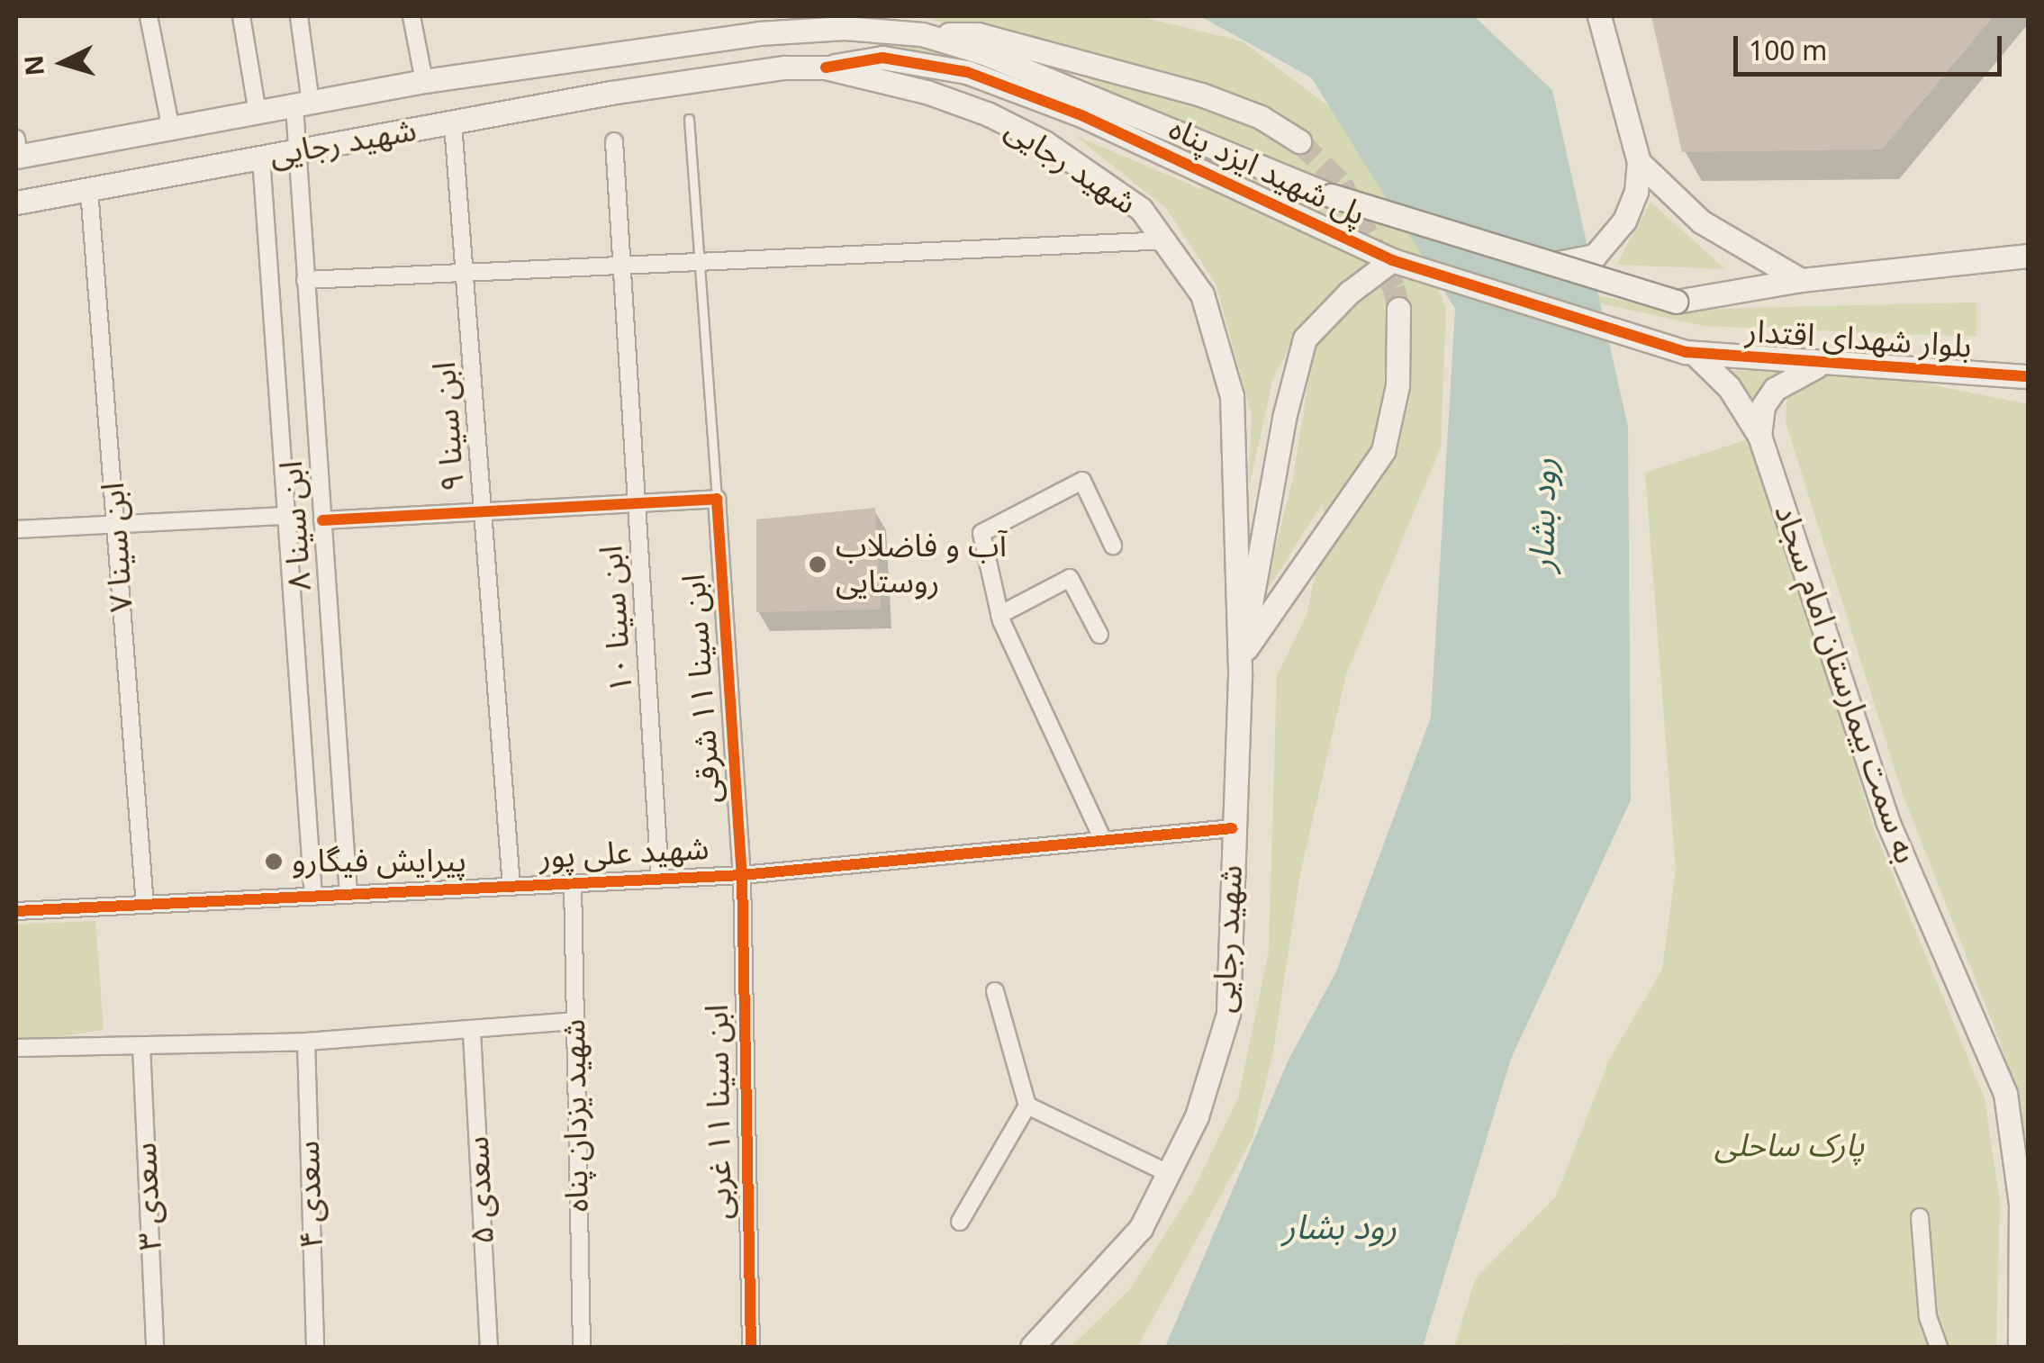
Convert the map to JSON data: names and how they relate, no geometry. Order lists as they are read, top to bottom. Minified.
{"streets":{"main road":["شهید رجایی","پل شهید ایزد پناه","بلوار شهدای اقتدار","به سمت بیمارستان امام سجاد"],"street":["ابن سینا ۹","ابن سینا ۸","ابن سینا ۷","ابن سینا ۱۰","ابن سینا ۱۱ شرقی","شهید علی پور","ابن سینا ۱۱ غربی","شهید یزدان پناه","سعدی ۵","سعدی ۴","سعدی ۳"]},"crossings":[["شهید رجایی","پل شهید ایزد پناه"],["شهید رجایی","ابن سینا ۹"],["شهید رجایی","ابن سینا ۸"],["شهید رجایی","ابن سینا ۷"],["شهید رجایی","شهید علی پور"],["پل شهید ایزد پناه","بلوار شهدای اقتدار"],["پل شهید ایزد پناه","به سمت بیمارستان امام سجاد"],["بلوار شهدای اقتدار","به سمت بیمارستان امام سجاد"],["ابن سینا ۹","شهید علی پور"],["ابن سینا ۸","شهید علی پور"],["ابن سینا ۷","شهید علی پور"],["ابن سینا ۱۰","شهید علی پور"],["ابن سینا ۱۱ شرقی","شهید علی پور"],["ابن سینا ۱۱ شرقی","ابن سینا ۱۱ غربی"],["شهید علی پور","ابن سینا ۱۱ غربی"],["شهید علی پور","شهید یزدان پناه"]],"water":["رود بشار"],"parks":["پارک ساحلی"],"places":["آب و فاضلاب روستایی","پیرایش فیگارو"],"scale_bar":"100 m","north":"left"}
